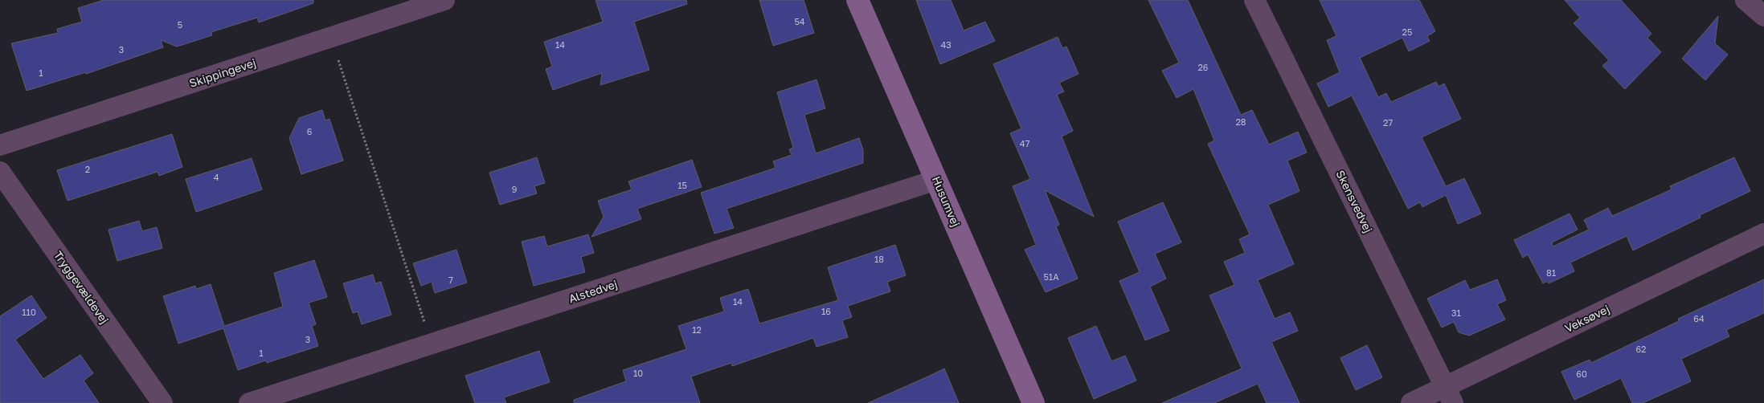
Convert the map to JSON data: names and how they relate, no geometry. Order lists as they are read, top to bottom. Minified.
{"streets":{"street":["Skippingevej","Husumvej","Skensvedvej","Tryggevældevej","Alstedvej","Veksøvej"]},"crossings":[["Husumvej","Alstedvej"],["Skensvedvej","Veksøvej"]],"house_numbers":["54","5","25","14","43","3","26","1","28","27","6","47","2","4","15","9","18","81","51A","7","14","16","110","31","64","12","3","62","1","10","60"]}
